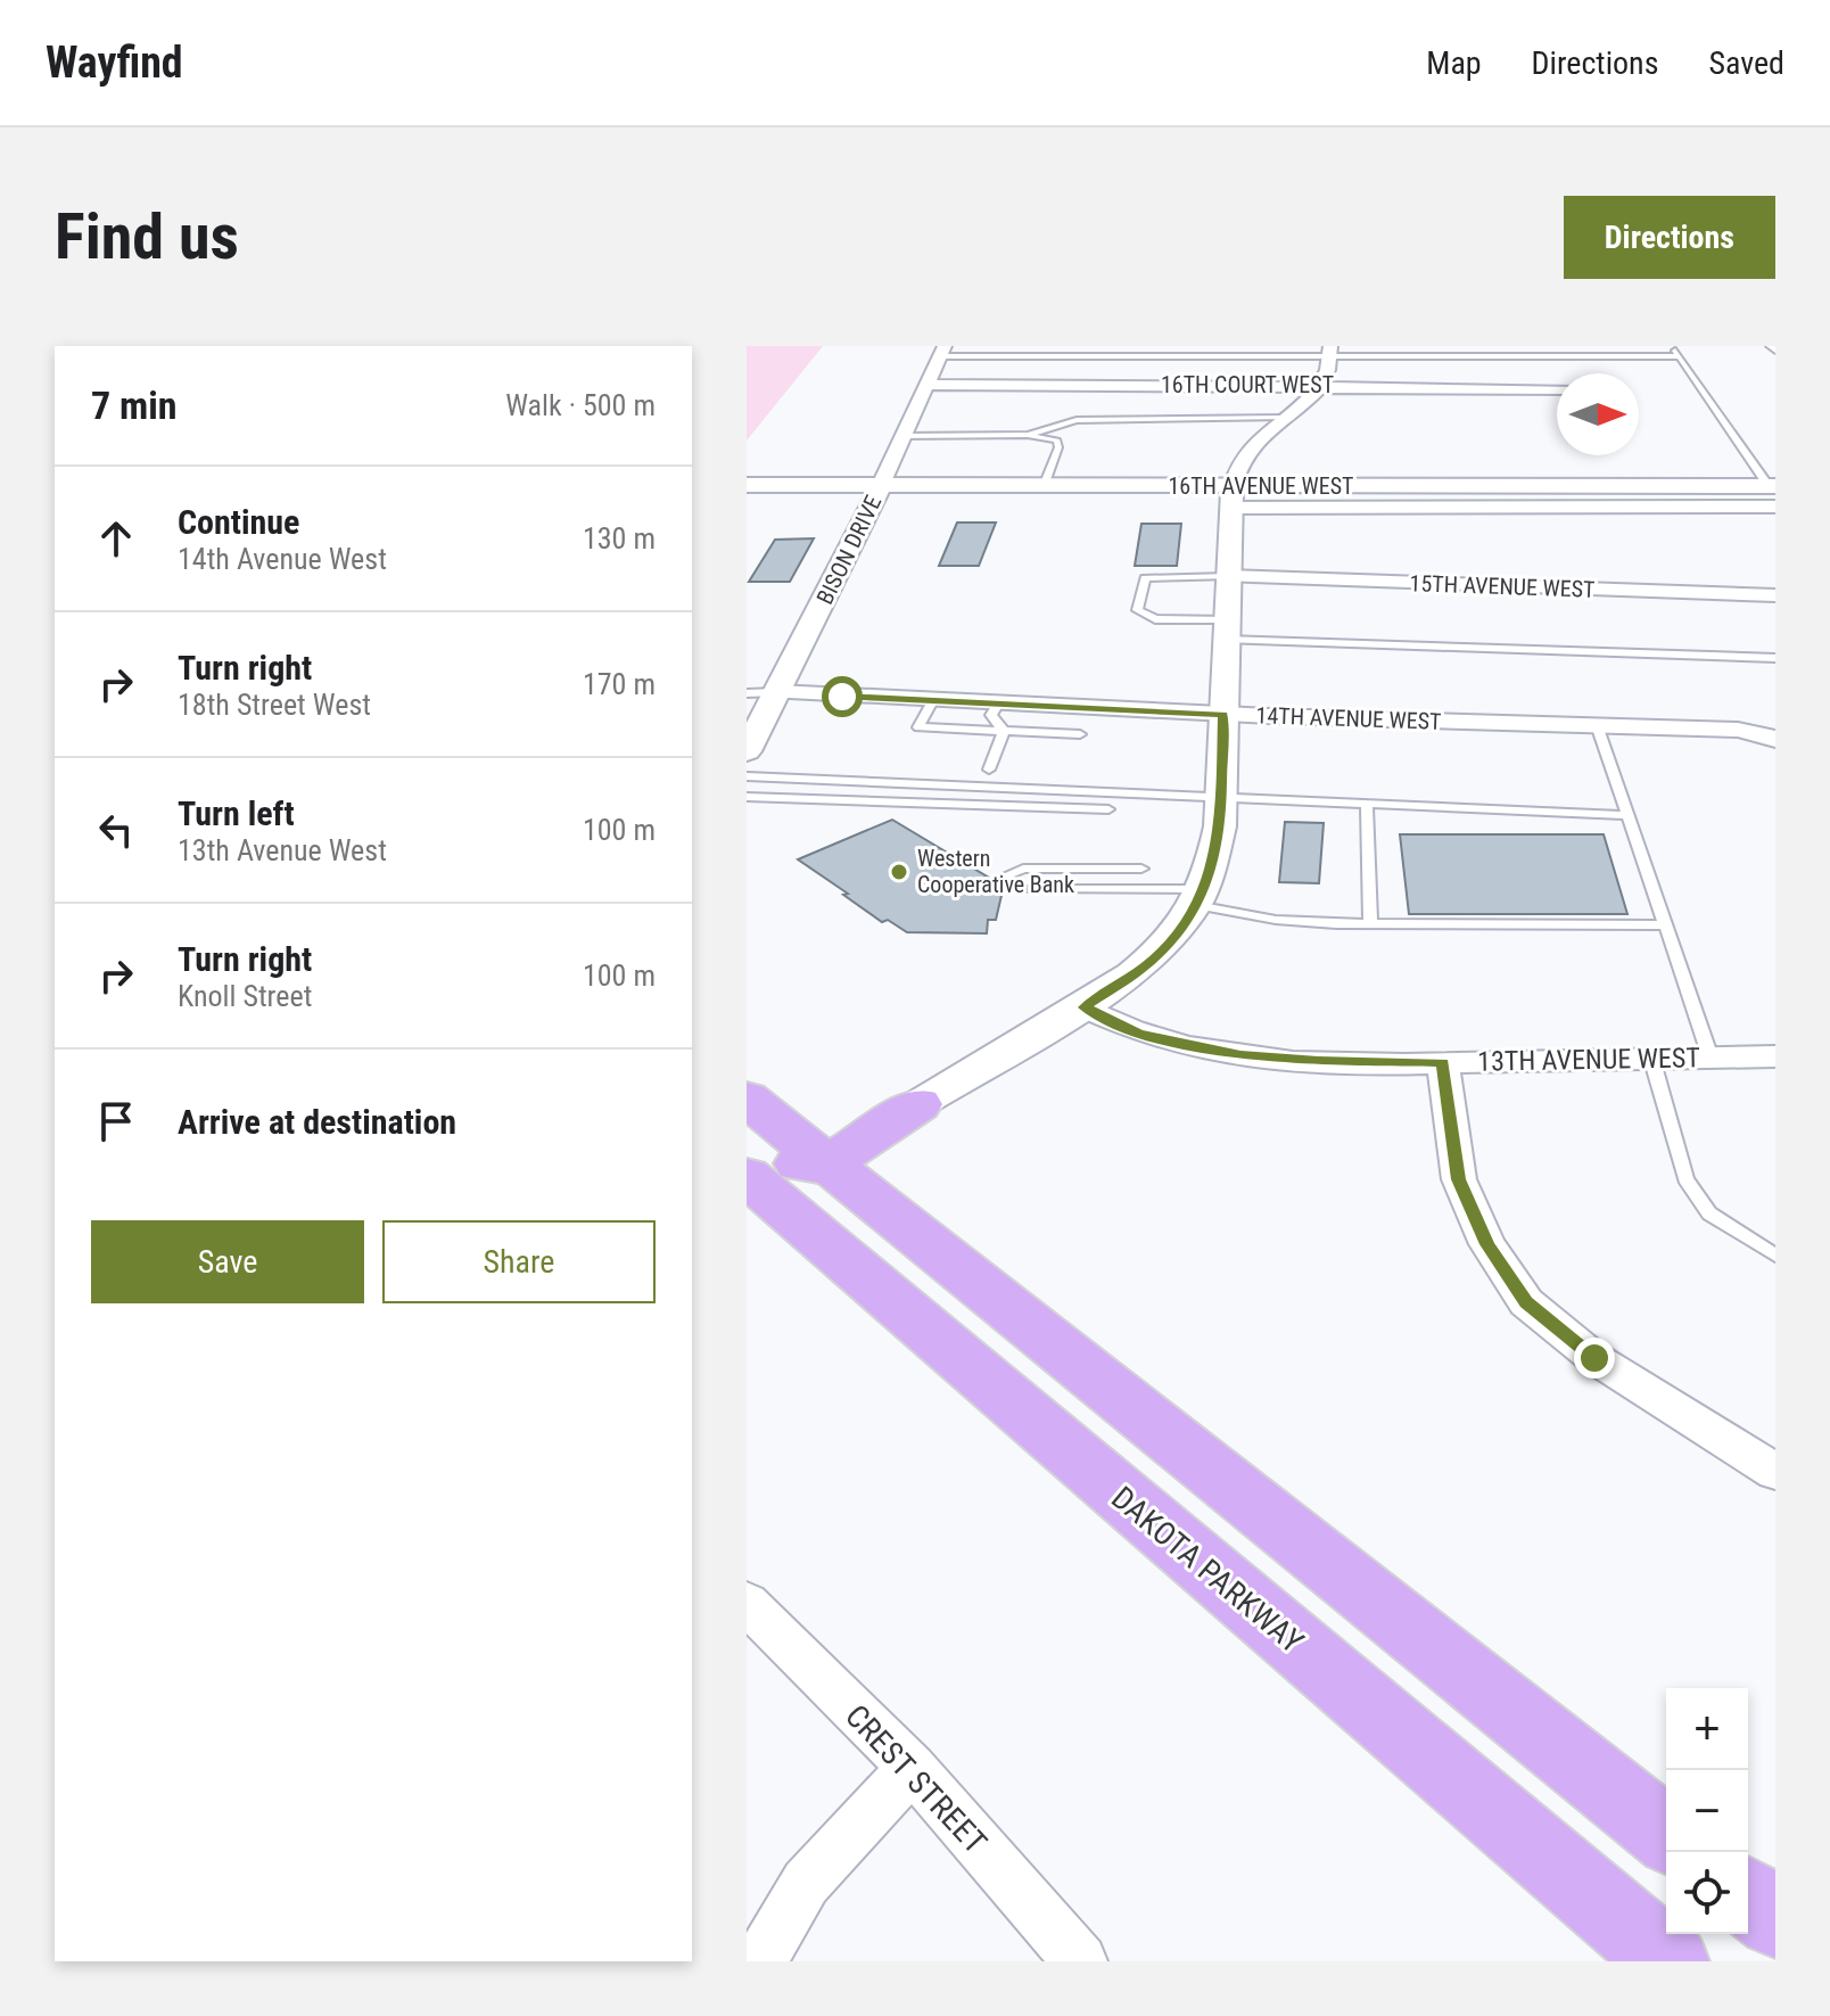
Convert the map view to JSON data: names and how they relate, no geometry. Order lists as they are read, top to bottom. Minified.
{"streets":{"highway":["DAKOTA PARKWAY"],"street":["16TH COURT WEST","16TH AVENUE WEST","BISON DRIVE","15TH AVENUE WEST","14TH AVENUE WEST","13TH AVENUE WEST","CREST STREET"]},"crossings":[["16TH COURT WEST","BISON DRIVE"],["16TH AVENUE WEST","BISON DRIVE"],["BISON DRIVE","14TH AVENUE WEST"]],"places":["Western Cooperative Bank"],"north":"right","page":{"header":"Wayfind","nav":["Map","Directions","Saved"],"buttons":["Directions",["Save","Share"]],"title":"Find us","heading":["7 min","Walk · 500 m"],"list":[["Continue","14th Avenue West","130 m"],["Turn right","18th Street West","170 m"],["Turn left","13th Avenue West","100 m"],["Turn right","Knoll Street","100 m"],"Arrive at destination"],"map_buttons":["+","−"]}}
